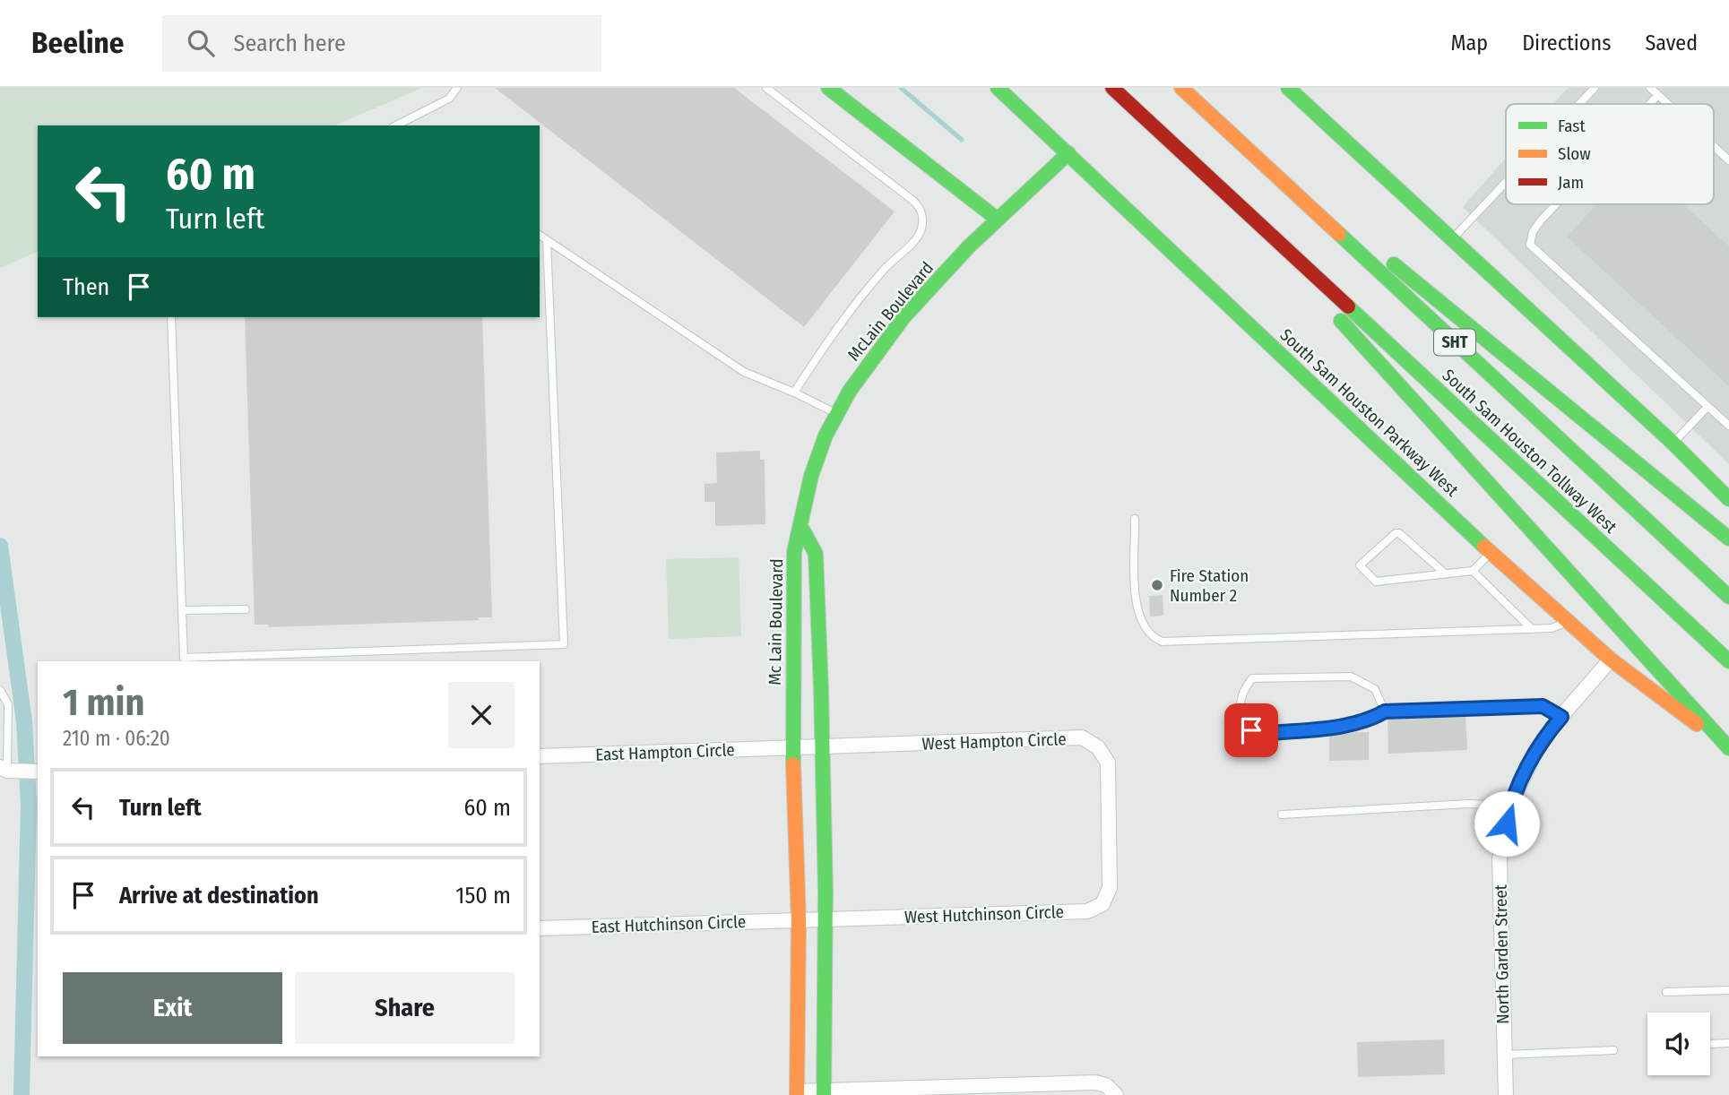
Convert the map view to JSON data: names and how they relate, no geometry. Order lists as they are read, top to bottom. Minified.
{"streets":{"main road":["McLain Boulevard","SHT","South Sam Houston Parkway West","South Sam Houston Tollway West","Mc Lain Boulevard"],"street":["West Hampton Circle","East Hampton Circle","West Hutchinson Circle","East Hutchinson Circle","North Garden Street"]},"crossings":[["McLain Boulevard","South Sam Houston Parkway West"],["McLain Boulevard","Mc Lain Boulevard"],["South Sam Houston Parkway West","North Garden Street"],["Mc Lain Boulevard","West Hampton Circle"],["Mc Lain Boulevard","East Hampton Circle"],["Mc Lain Boulevard","West Hutchinson Circle"],["Mc Lain Boulevard","East Hutchinson Circle"],["West Hampton Circle","East Hampton Circle"],["West Hampton Circle","West Hutchinson Circle"],["West Hutchinson Circle","East Hutchinson Circle"]],"places":["Fire Station Number 2"],"legend":["Fast","Slow","Jam"],"page":{"header":"Beeline","search":"Search here","nav":["Map","Directions","Saved"],"turn":["60 m","Turn left"],"then":"Then","heading":["1 min","210 m · 06:20"],"list":[{"name":"Turn left","value":"60 m"},{"name":"Arrive at destination","value":"150 m"}],"buttons":["Exit","Share"]}}
